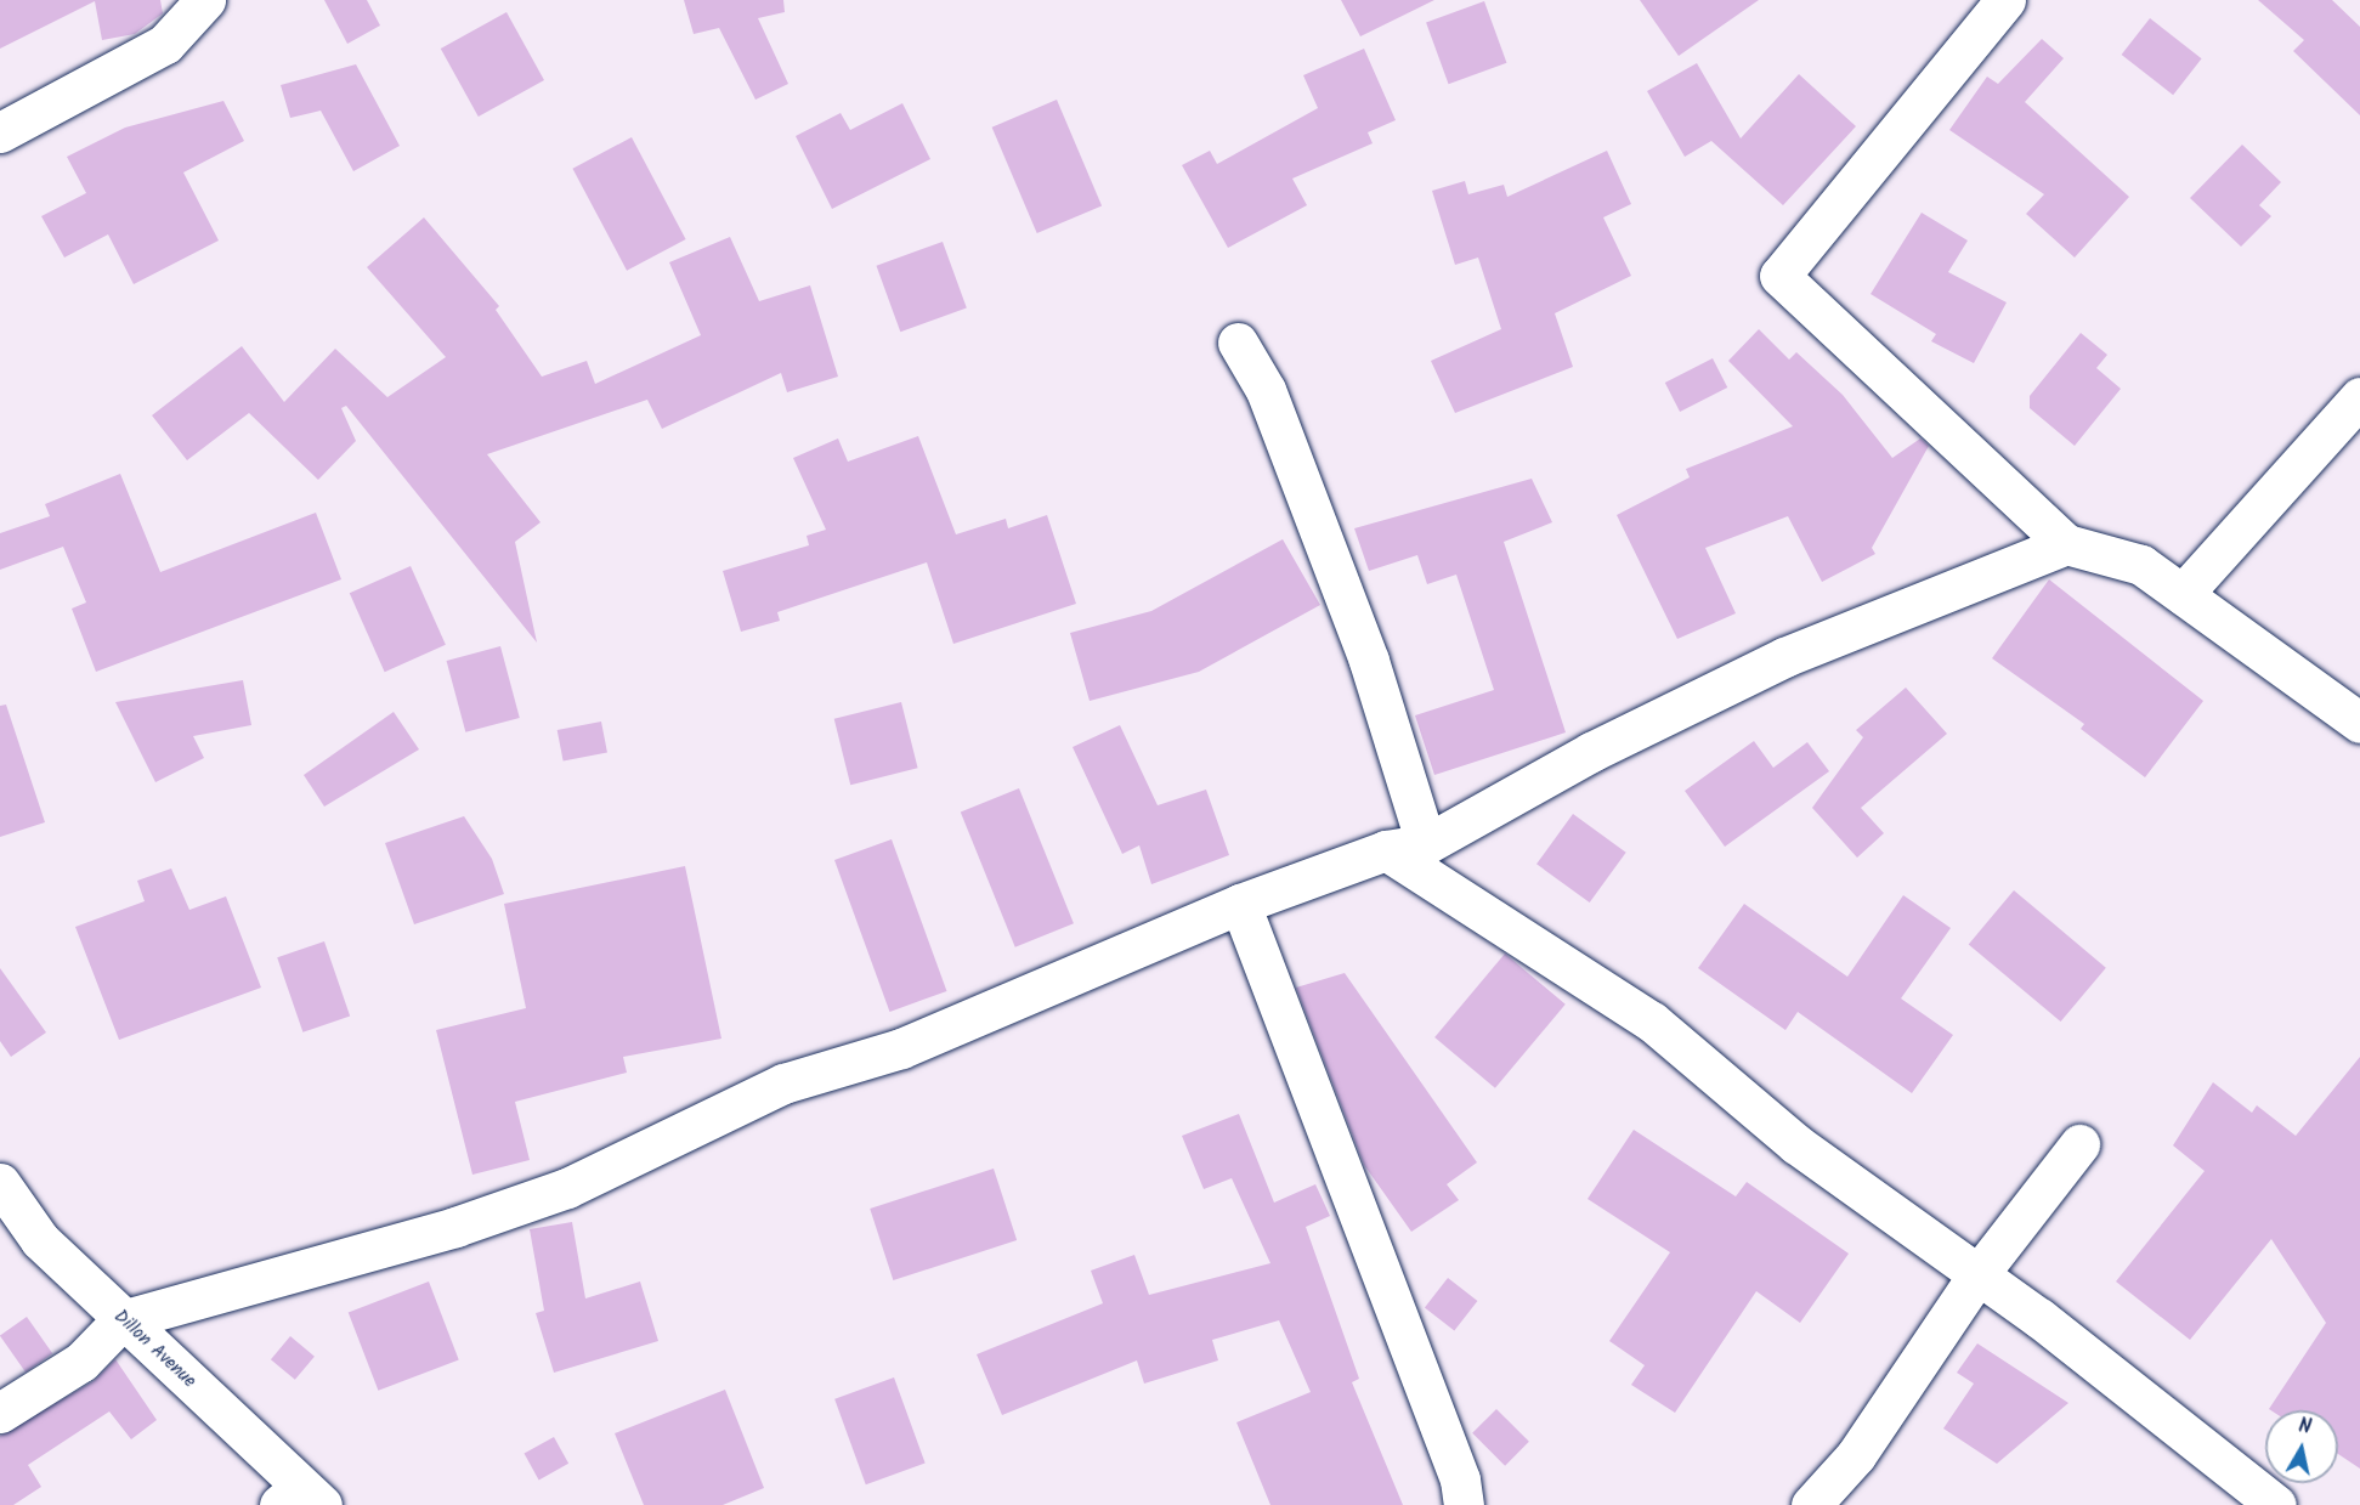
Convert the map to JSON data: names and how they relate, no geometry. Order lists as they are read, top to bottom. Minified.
{"streets":{"street":["Dillon Avenue"]},"north":"top"}
